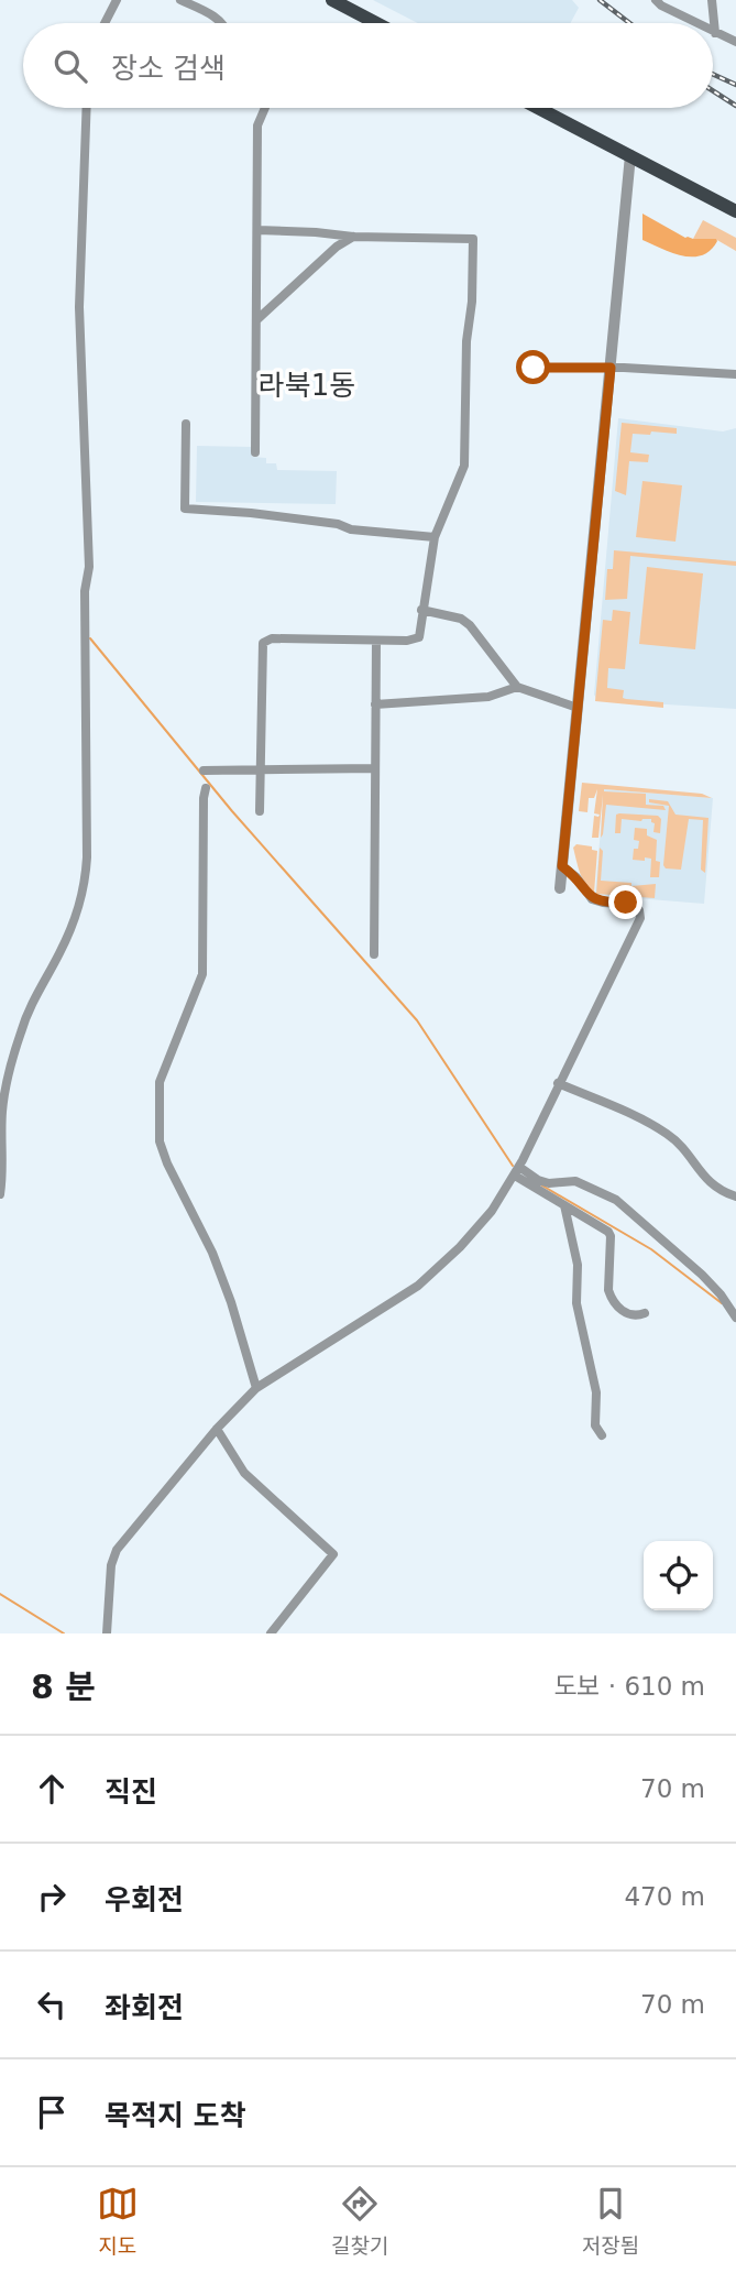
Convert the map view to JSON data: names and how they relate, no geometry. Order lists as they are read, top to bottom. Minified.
{"districts":["라북1동"],"page":{"search":"장소 검색","heading":["8 분","도보 · 610 m"],"list":[["직진","70 m"],["우회전","470 m"],["좌회전","70 m"],"목적지 도착"],"nav":["지도","길찾기","저장됨"]}}
